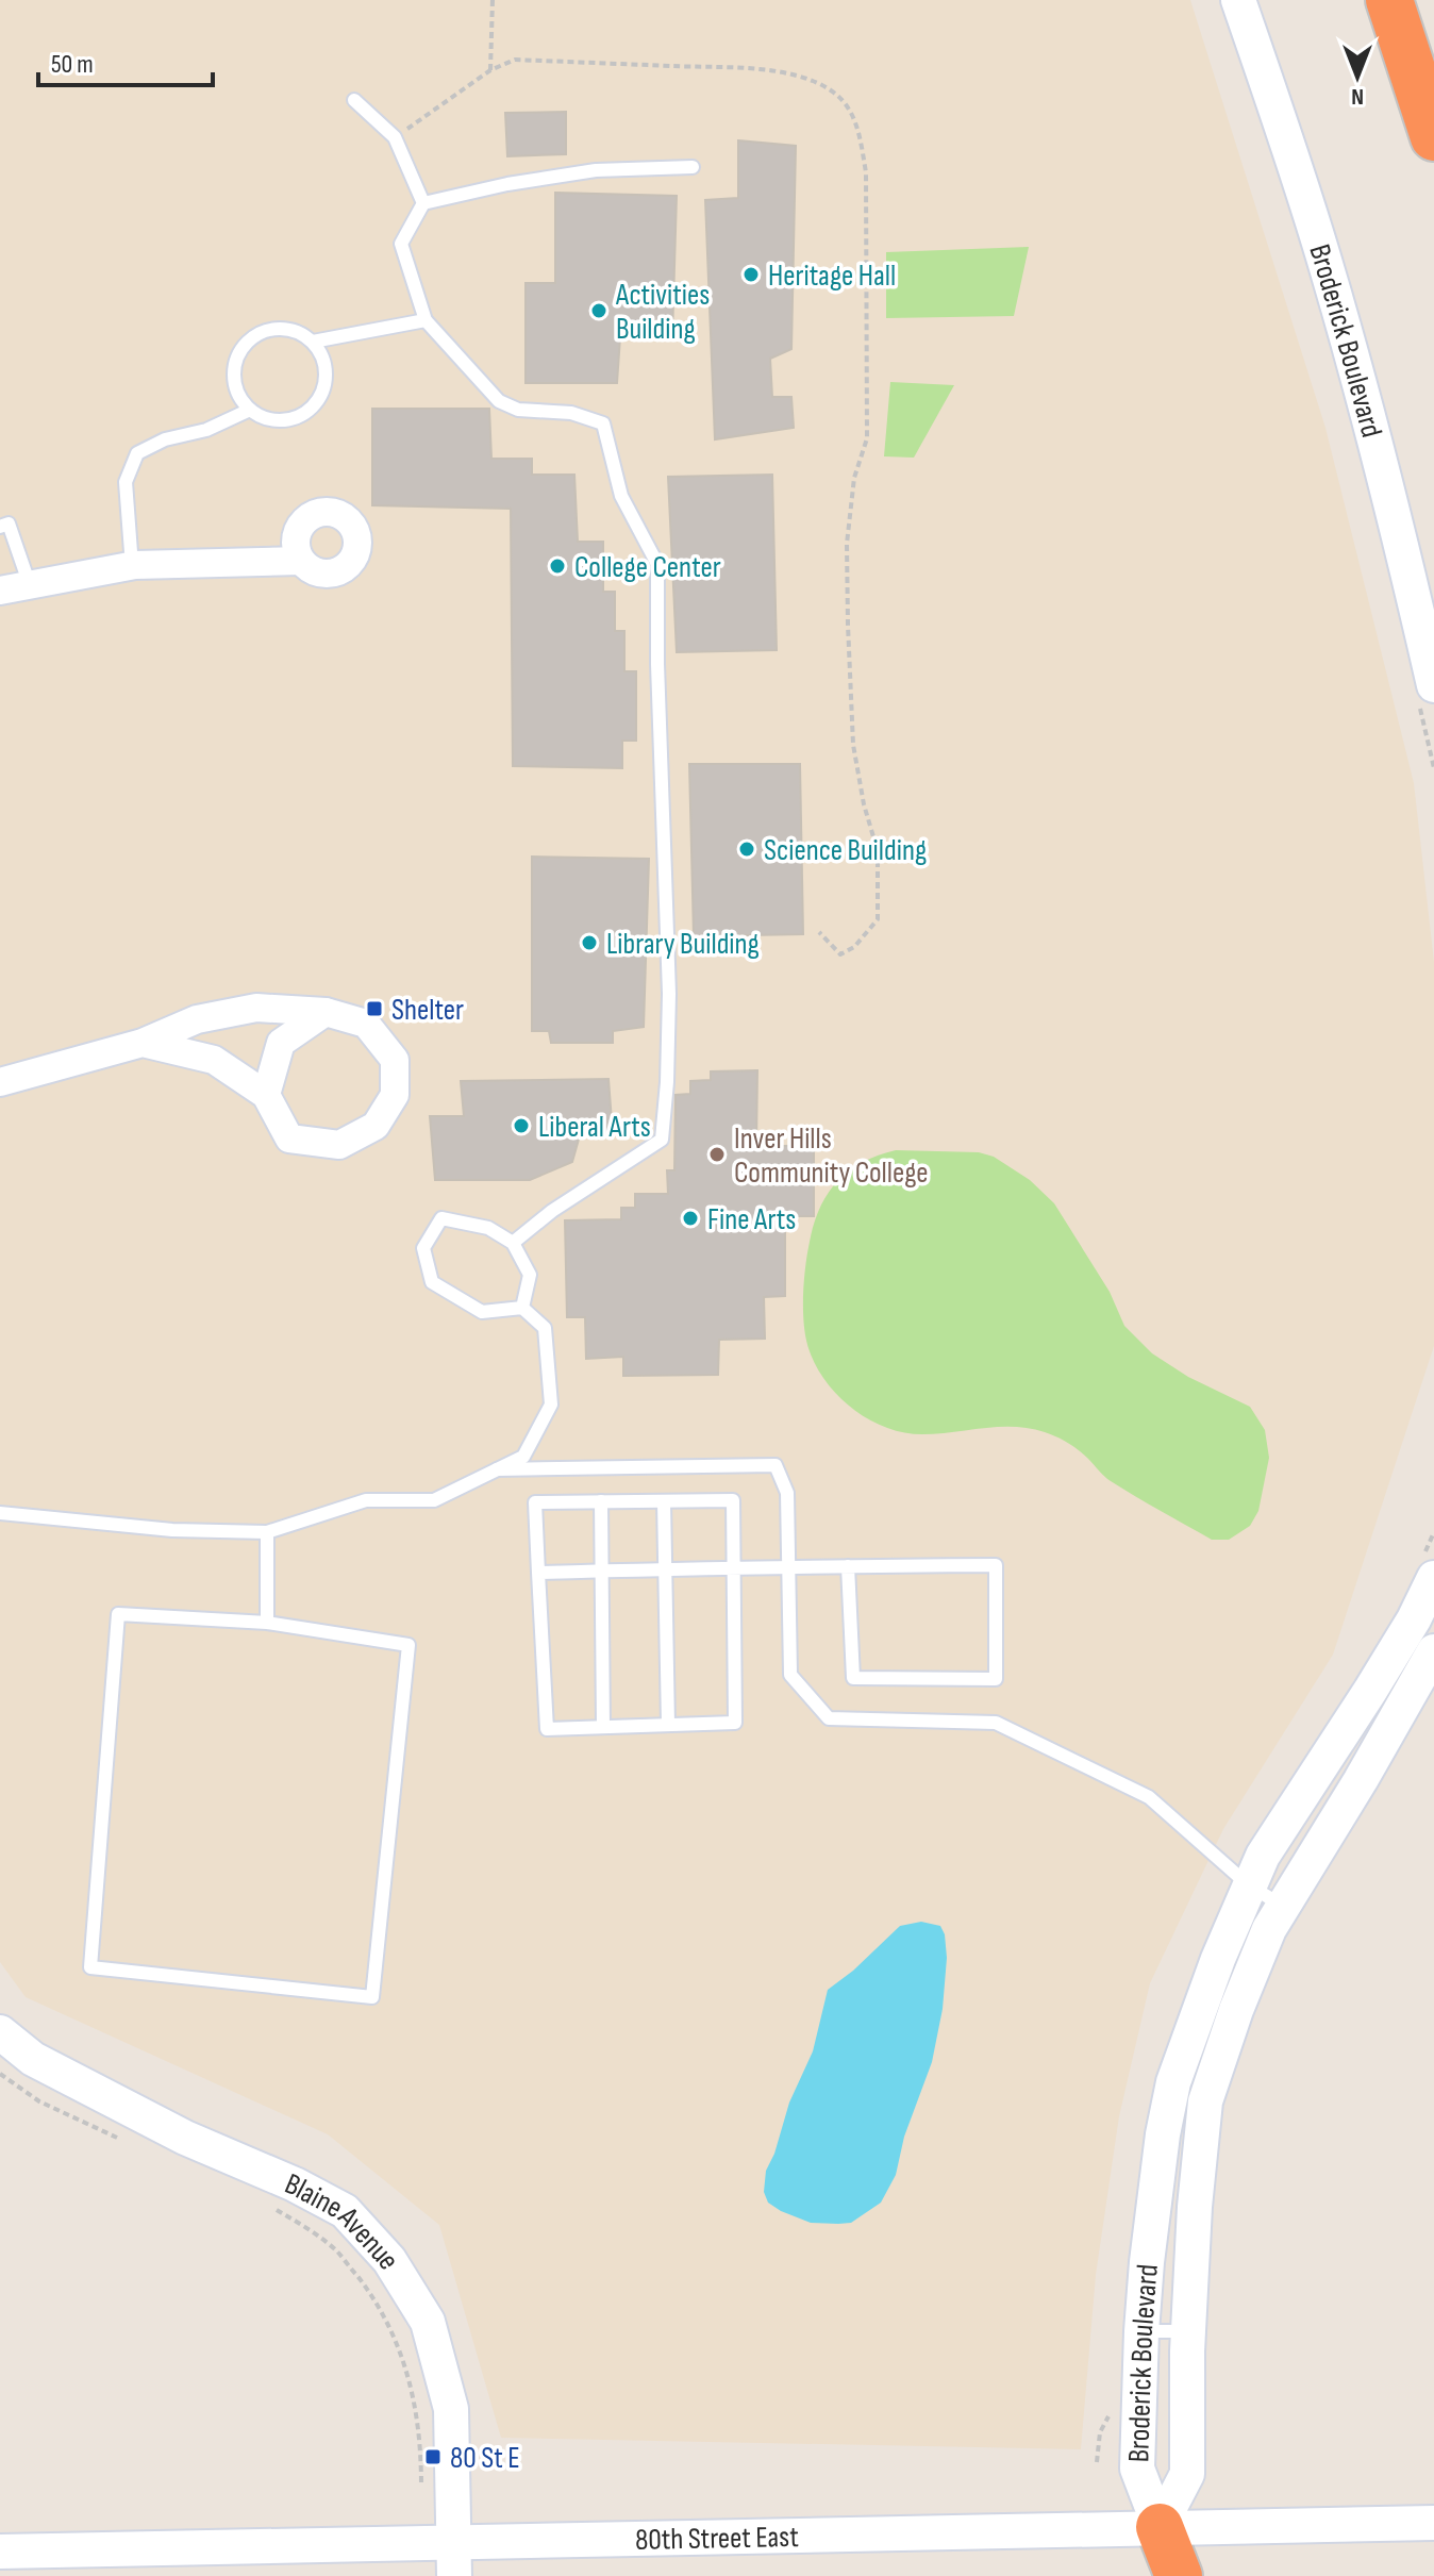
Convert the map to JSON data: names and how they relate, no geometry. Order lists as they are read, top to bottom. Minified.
{"streets":{"street":["Broderick Boulevard","Blaine Avenue","80th Street East"]},"crossings":[["Broderick Boulevard","80th Street East"],["Blaine Avenue","80th Street East"]],"places":{"other":["Heritage Hall","Activities Building","College Center","Science Building","Library Building","Liberal Arts","Inver Hills Community College","Fine Arts"],"transit":["Shelter","80 St E"]},"scale_bar":"50 m","north":"bottom"}
